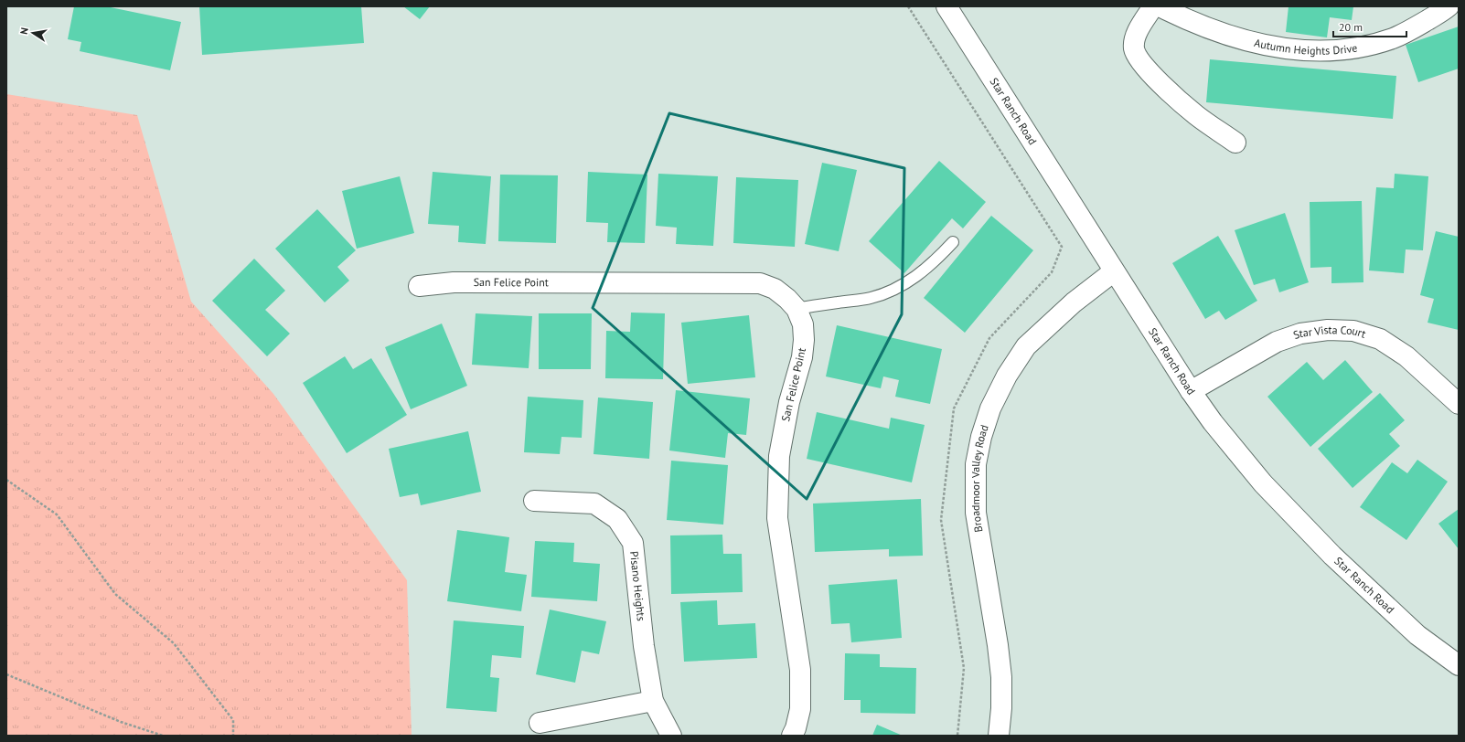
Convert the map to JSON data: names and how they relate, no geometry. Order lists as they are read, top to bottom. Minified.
{"streets":{"street":["Autumn Heights Drive","Star Ranch Road","San Felice Point","Star Vista Court","Broadmoor Valley Road","Pisano Heights"]},"crossings":[["Star Ranch Road","Star Vista Court"],["Star Ranch Road","Broadmoor Valley Road"]],"scale_bar":"20 m","north":"left"}
